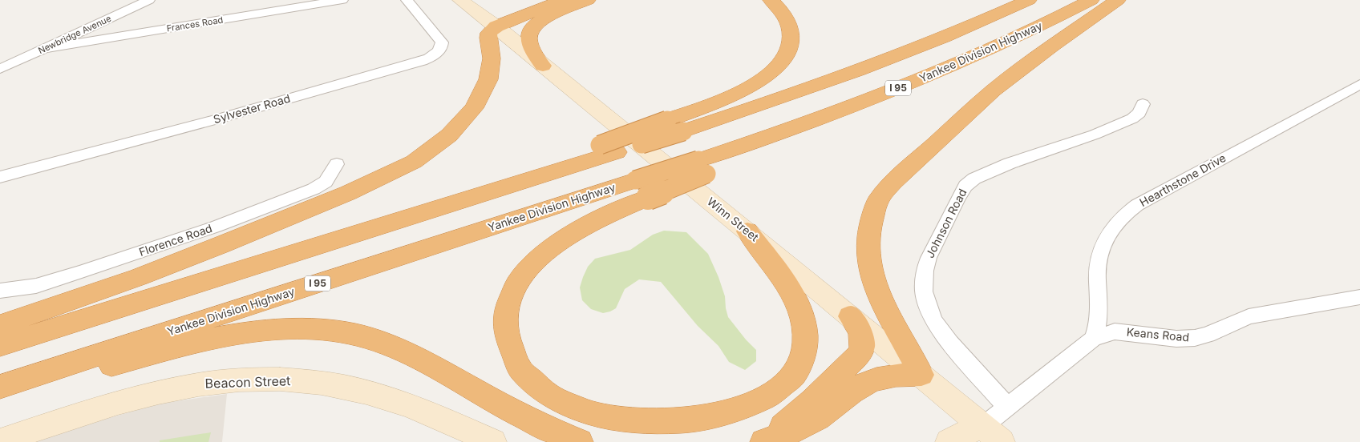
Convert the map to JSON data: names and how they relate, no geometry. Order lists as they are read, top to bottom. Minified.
{"streets":{"highway":["Yankee Division Highway","I 95"],"main road":["Winn Street","Beacon Street"],"street":["Frances Road","Newbridge Avenue","Sylvester Road","Hearthstone Drive","Johnson Road","Florence Road","Keans Road"]},"crossings":[["Frances Road","Newbridge Avenue"],["Hearthstone Drive","Keans Road"],["Winn Street","Keans Road"],["Johnson Road","Keans Road"]]}
